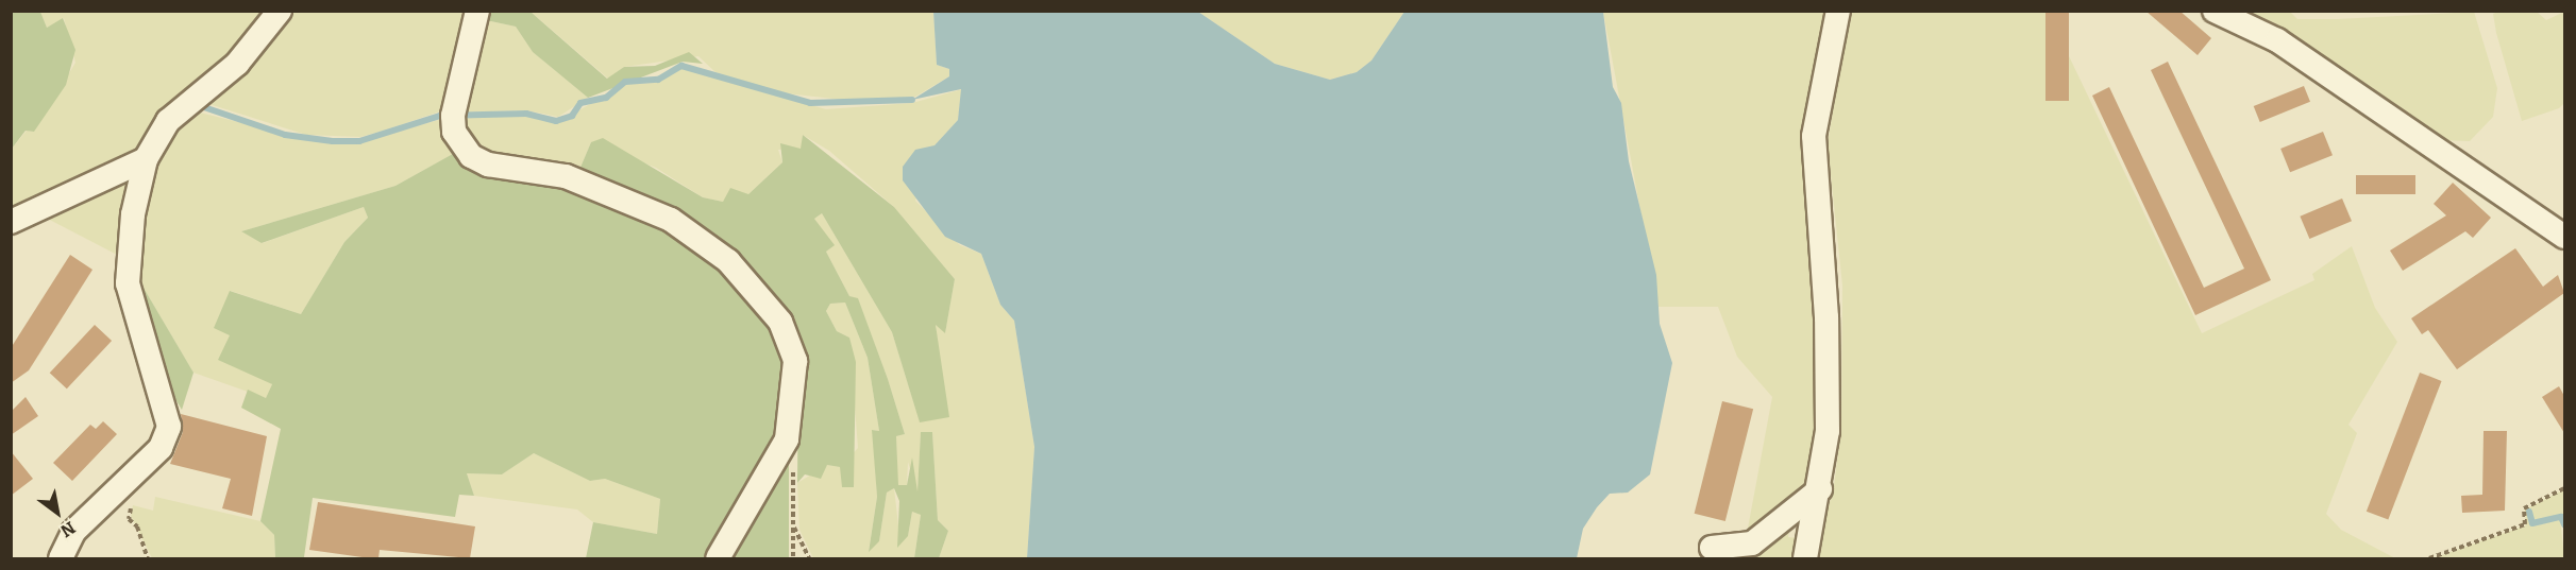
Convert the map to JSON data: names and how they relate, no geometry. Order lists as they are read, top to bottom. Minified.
{"north":"bottom right"}
